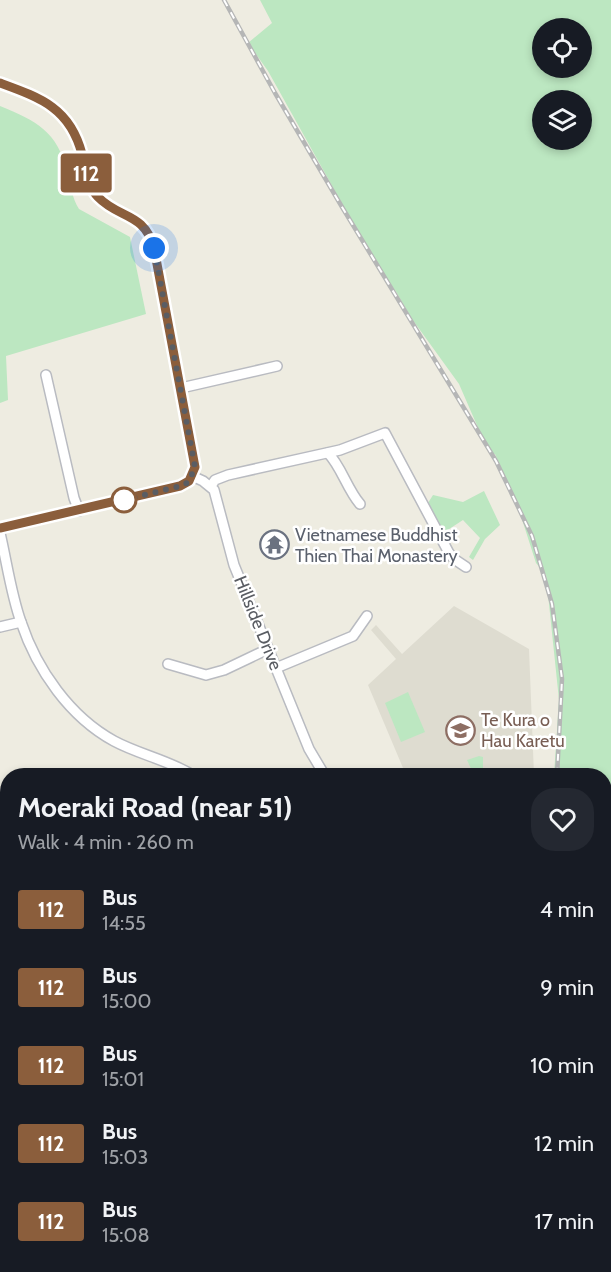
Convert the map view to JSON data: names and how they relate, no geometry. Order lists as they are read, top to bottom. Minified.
{"streets":{"street":["Hillside Drive"]},"places":{"temple":["Vietnamese Buddhist Thien Thai Monastery"],"school or university":["Te Kura o Hau Karetu"]},"lines":["bus line 112"],"page":{"on_map":"112","heading":["Moeraki Road (near 51)","Walk · 4 min · 260 m"],"list":[{"mark":"112","name":"Bus","note":"14:55","value":"4 min"},{"mark":"112","name":"Bus","note":"15:00","value":"9 min"},{"mark":"112","name":"Bus","note":"15:01","value":"10 min"},{"mark":"112","name":"Bus","note":"15:03","value":"12 min"},{"mark":"112","name":"Bus","note":"15:08","value":"17 min"}]}}
